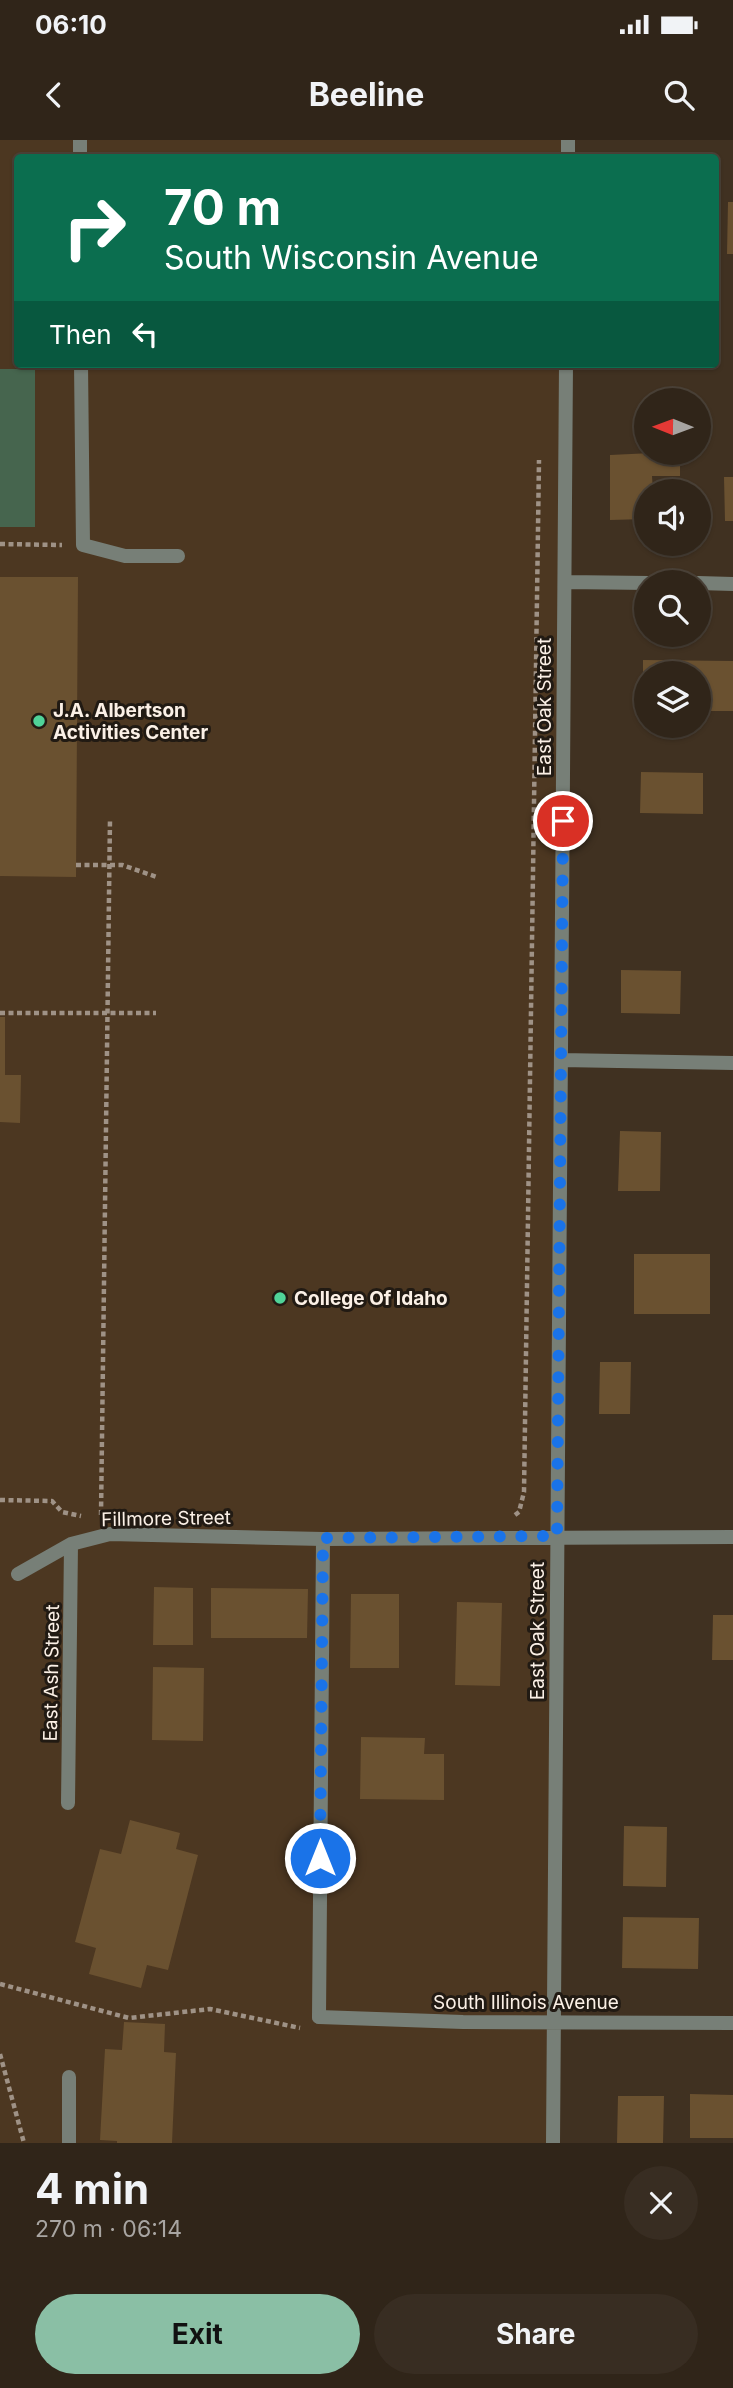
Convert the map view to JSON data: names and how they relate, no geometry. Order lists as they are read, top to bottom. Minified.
{"streets":{"street":["East Oak Street","Fillmore Street","East Ash Street","South Illinois Avenue"]},"crossings":[["East Oak Street","Fillmore Street"],["East Oak Street","South Illinois Avenue"],["Fillmore Street","East Ash Street"]],"places":["J.A. Albertson Activities Center","College Of Idaho"],"north":"left","page":{"status":"06:10","header":"Beeline","turn":["70 m","South Wisconsin Avenue"],"then":"Then","heading":["4 min","270 m · 06:14"],"buttons":["Exit","Share"]}}
